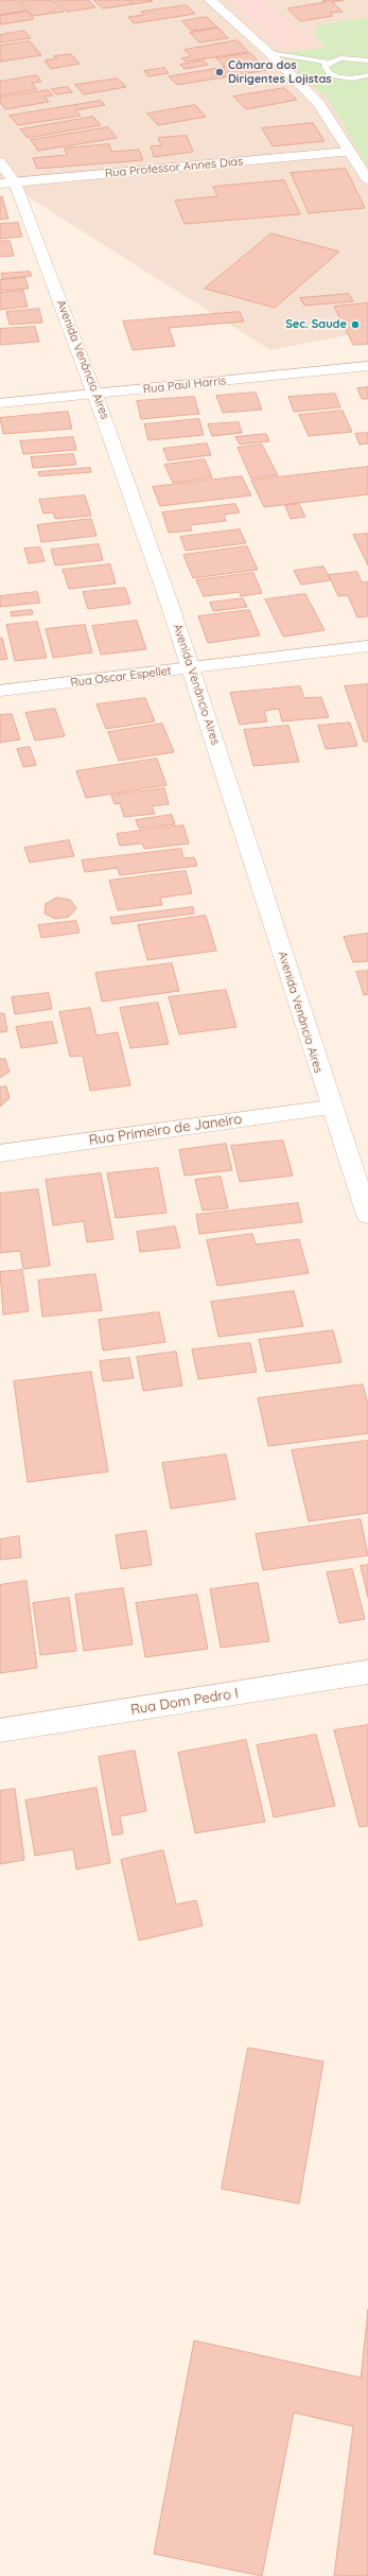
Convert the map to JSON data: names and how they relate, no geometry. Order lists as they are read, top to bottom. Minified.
{"streets":{"street":["Rua Professor Annes Dias","Avenida Venâncio Aires","Rua Paul Harris","Rua Oscar Espellet","Rua Primeiro de Janeiro","Rua Dom Pedro I"]},"crossings":[["Rua Professor Annes Dias","Avenida Venâncio Aires"],["Avenida Venâncio Aires","Rua Paul Harris"],["Avenida Venâncio Aires","Rua Oscar Espellet"],["Avenida Venâncio Aires","Rua Primeiro de Janeiro"]],"places":["Câmara dos Dirigentes Lojistas","Sec. Saude"]}
